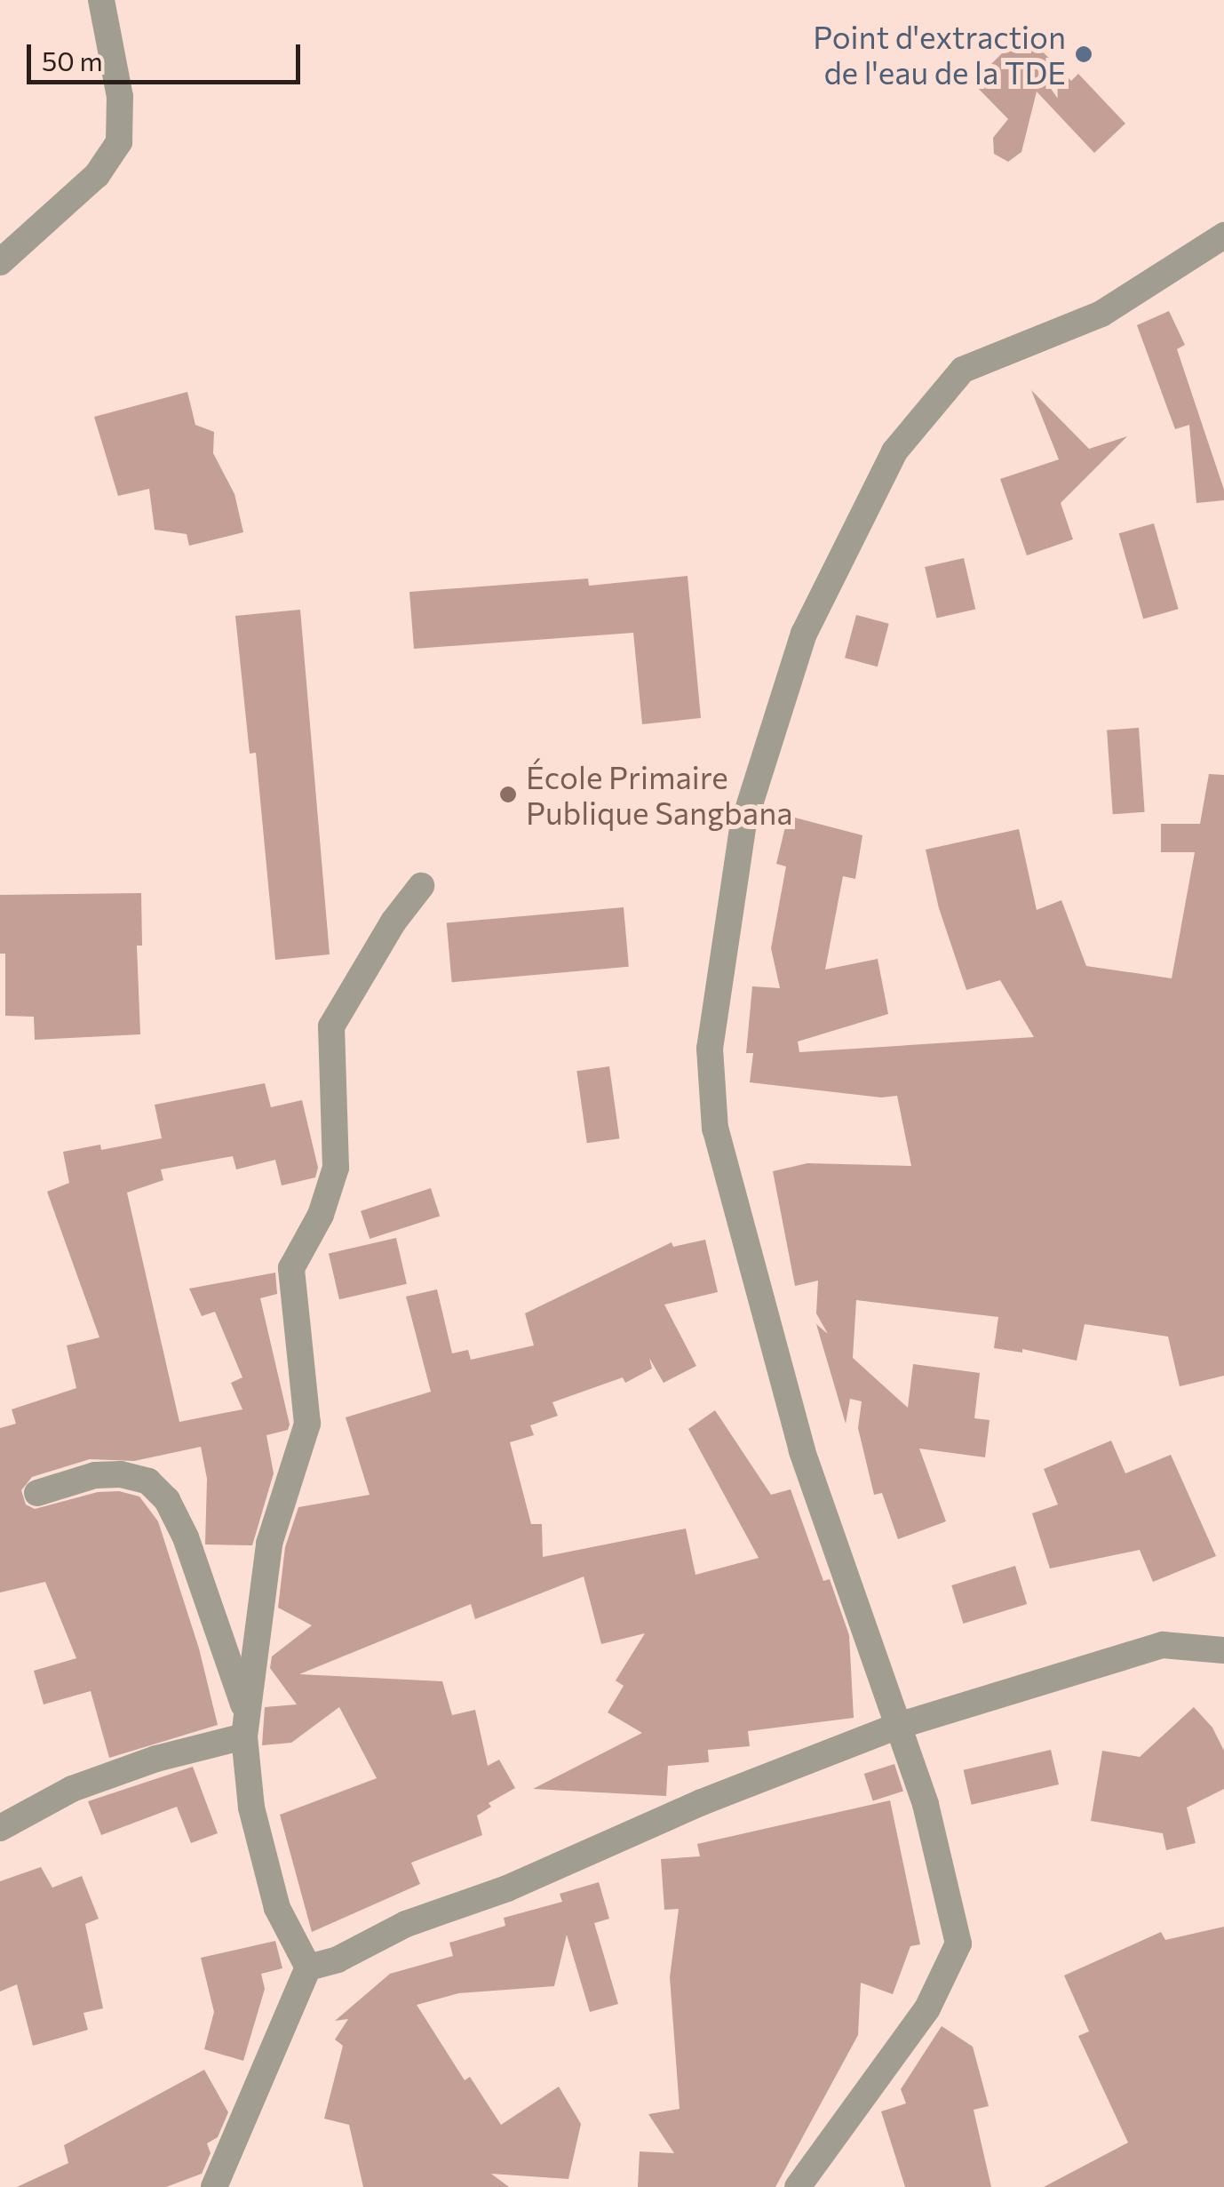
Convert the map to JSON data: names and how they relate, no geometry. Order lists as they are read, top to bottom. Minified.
{"places":["Point d'extraction de l'eau de la TDE","École Primaire Publique Sangbana"],"scale_bar":"50 m"}
